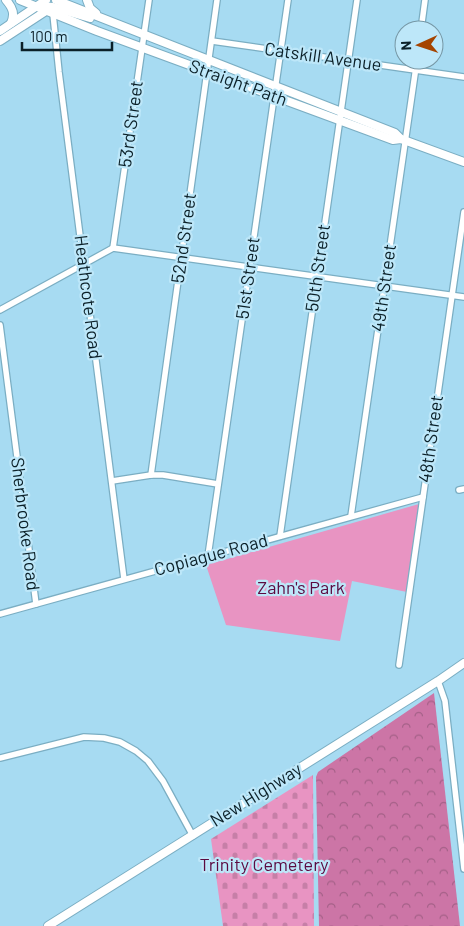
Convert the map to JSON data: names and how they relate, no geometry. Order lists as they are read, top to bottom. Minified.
{"streets":{"main road":["Straight Path","New Highway"],"street":["Catskill Avenue","53rd Street","52nd Street","50th Street","51st Street","49th Street","Heathcote Road","48th Street","Sherbrooke Road","Copiague Road"]},"crossings":[["Catskill Avenue","52nd Street"],["Catskill Avenue","50th Street"],["Catskill Avenue","51st Street"],["Catskill Avenue","49th Street"],["Straight Path","53rd Street"],["Straight Path","52nd Street"],["Straight Path","50th Street"],["Straight Path","51st Street"],["Straight Path","49th Street"],["Straight Path","Heathcote Road"],["50th Street","Copiague Road"],["51st Street","Copiague Road"],["49th Street","Copiague Road"],["Heathcote Road","Copiague Road"],["48th Street","Copiague Road"],["Sherbrooke Road","Copiague Road"]],"parks":["Zahn's Park","Trinity Cemetery"],"scale_bar":"100 m","north":"left"}
